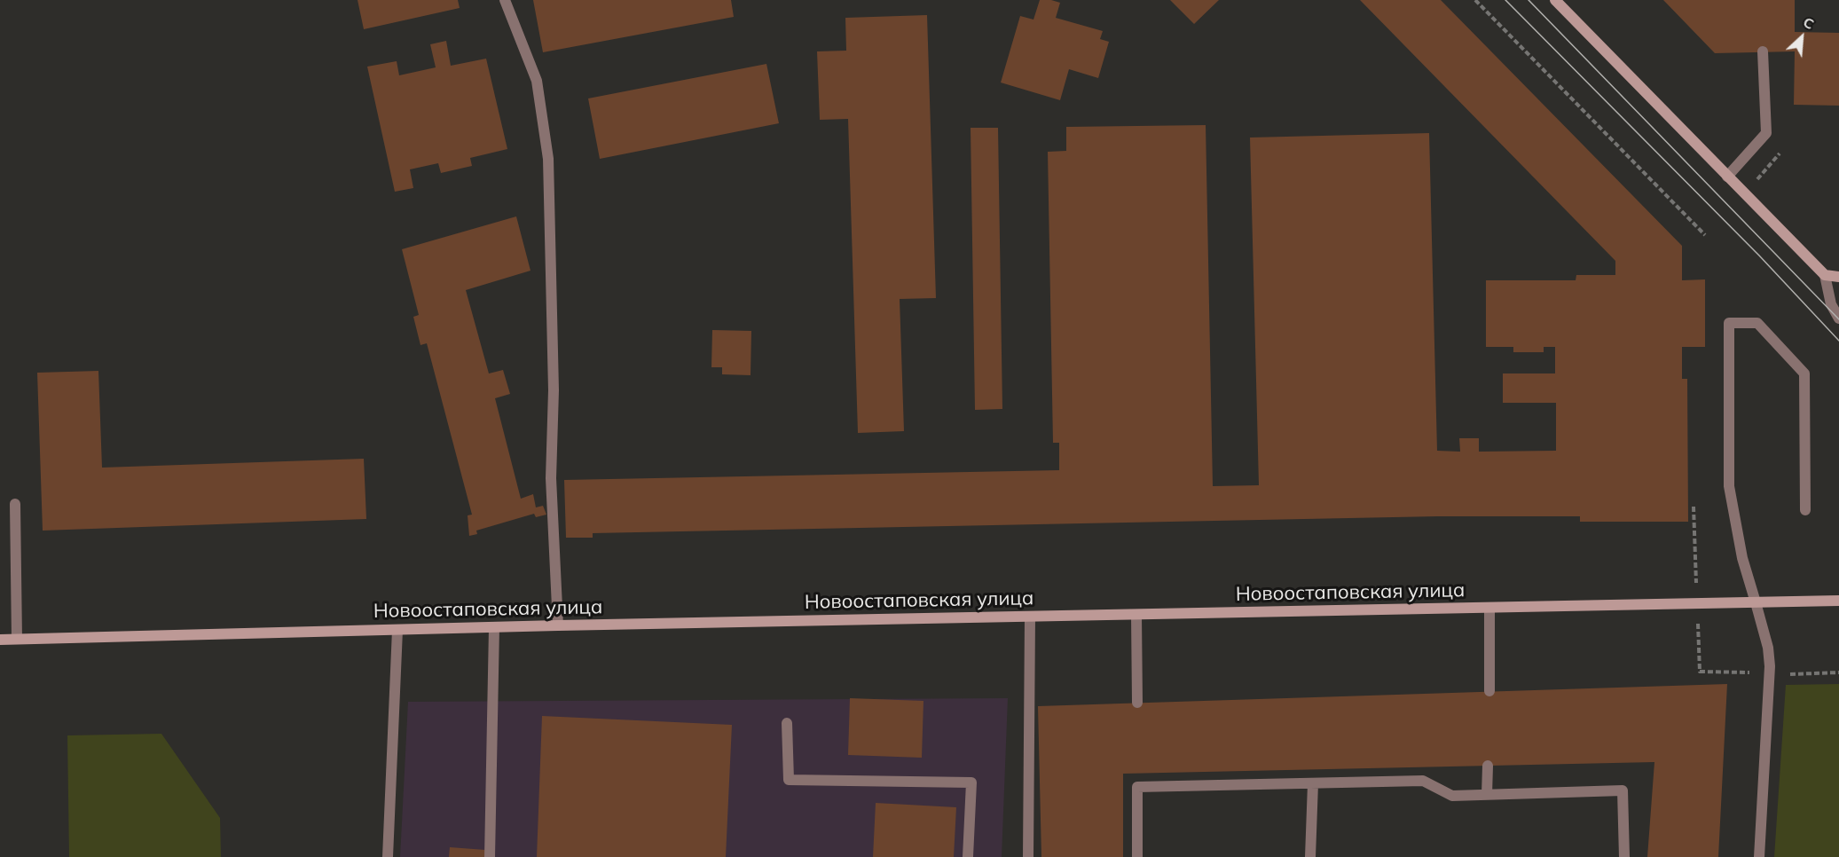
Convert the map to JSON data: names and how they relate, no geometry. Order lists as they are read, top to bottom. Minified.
{"streets":{"main road":["Новоостаповская улица"]},"north":"top right"}
